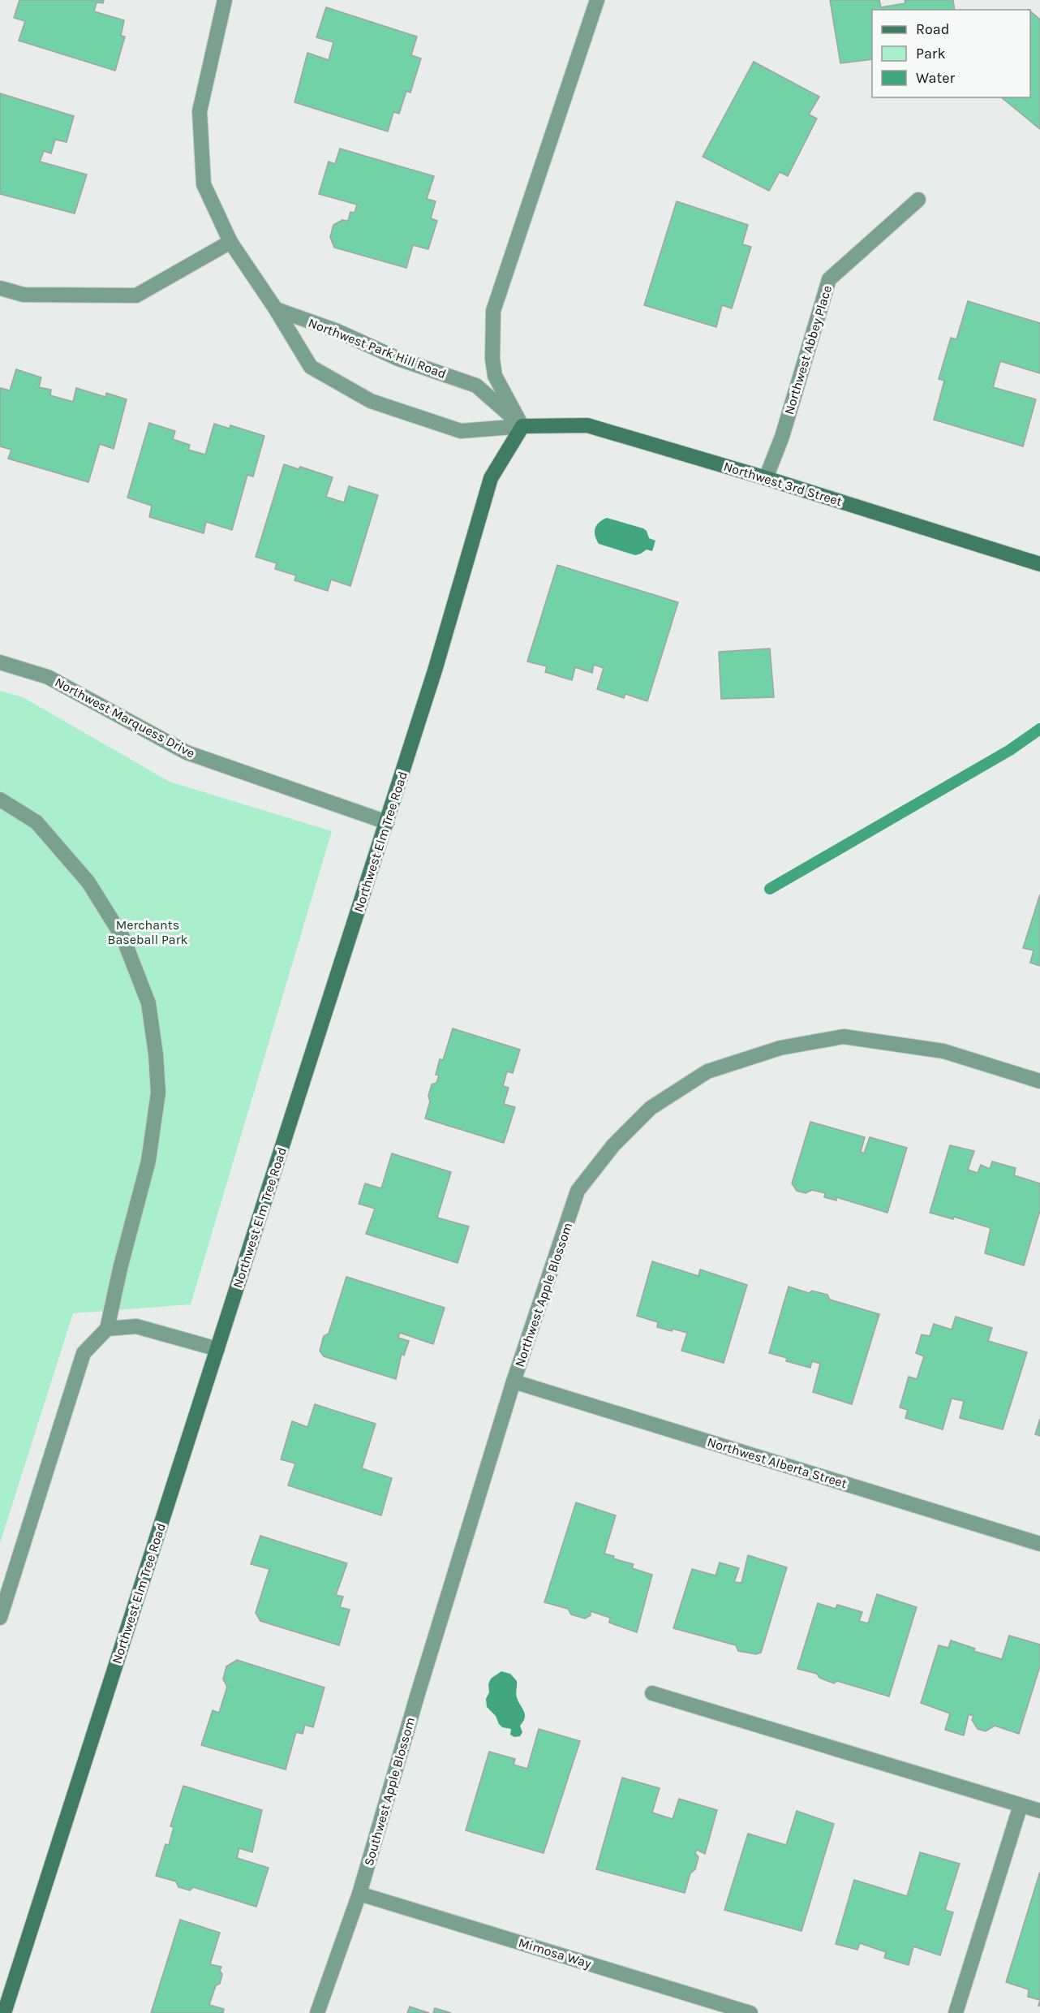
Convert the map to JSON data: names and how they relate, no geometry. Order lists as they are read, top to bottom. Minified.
{"streets":{"street":["Northwest Park Hill Road","Northwest Abbey Place","Northwest 3rd Street","Northwest Marquess Drive","Northwest Elm Tree Road","Northwest Apple Blossom","Northwest Alberta Street","Southwest Apple Blossom","Mimosa Way"]},"crossings":[["Northwest Park Hill Road","Northwest 3rd Street"],["Northwest Park Hill Road","Northwest Elm Tree Road"],["Northwest Abbey Place","Northwest 3rd Street"],["Northwest 3rd Street","Northwest Elm Tree Road"],["Northwest Marquess Drive","Northwest Elm Tree Road"],["Northwest Apple Blossom","Northwest Alberta Street"],["Northwest Apple Blossom","Southwest Apple Blossom"],["Southwest Apple Blossom","Mimosa Way"]],"parks":["Merchants Baseball Park"],"legend":["Road","Park","Water"]}
